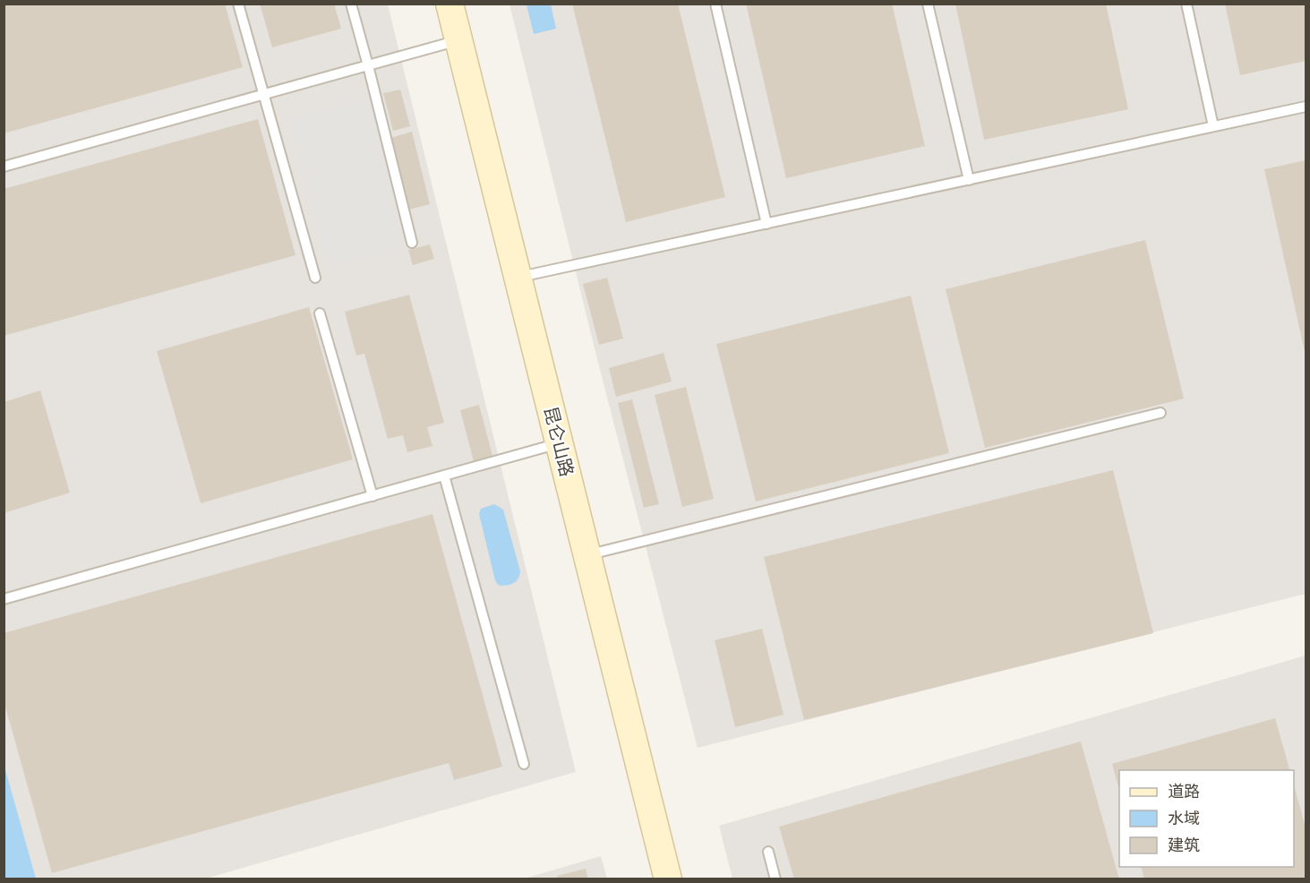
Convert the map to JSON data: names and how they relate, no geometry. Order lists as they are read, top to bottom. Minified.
{"streets":{"street":["昆仑山路"]},"legend":["道路","水域","建筑"]}
